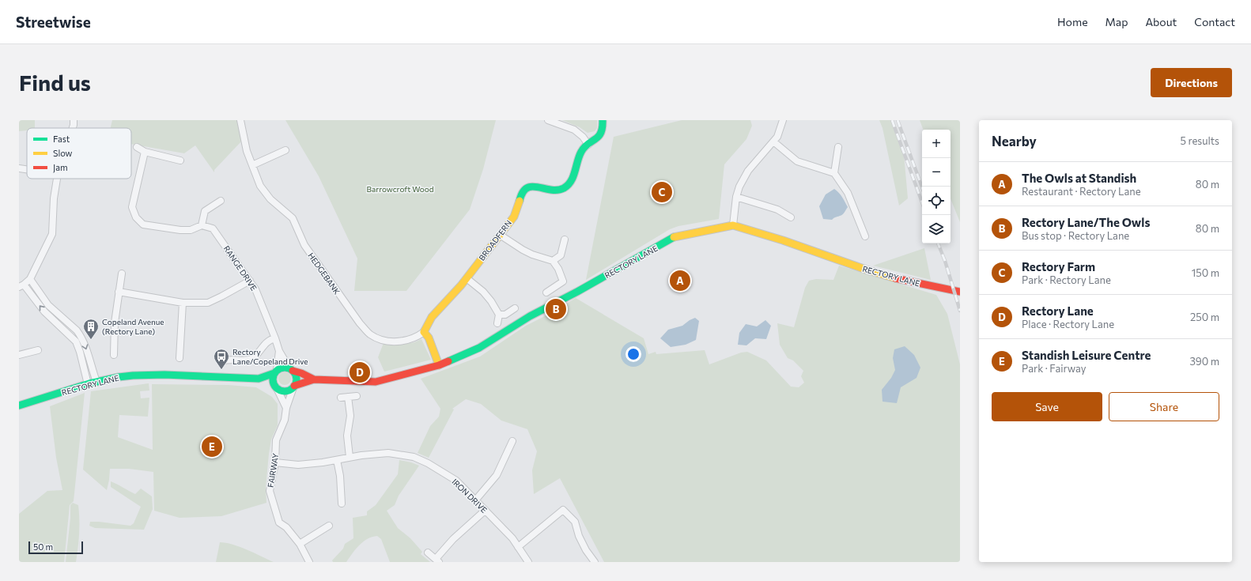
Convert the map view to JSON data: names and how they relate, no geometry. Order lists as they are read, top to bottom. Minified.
{"streets":{"main road":["BROADFERN","RECTORY LANE"],"street":["RANGE DRIVE","HEDGEBANK","FAIRWAY","IRON DRIVE"]},"crossings":[["BROADFERN","HEDGEBANK"],["RECTORY LANE","RANGE DRIVE"],["RECTORY LANE","FAIRWAY"],["RANGE DRIVE","FAIRWAY"],["FAIRWAY","IRON DRIVE"]],"parks":["Barrowcroft Wood"],"places":{"building":["Copeland Avenue (Rectory Lane)"],"bus stop":["Rectory Lane/Copeland Drive"]},"legend":["Fast","Slow","Jam"],"scale_bar":"50 m","page":{"header":"Streetwise","nav":["Home","Map","About","Contact"],"buttons":["Directions",["Save","Share"]],"title":"Find us","heading":["Nearby","5 results"],"map_buttons":["+","−"],"list":[{"mark":"A","name":"The Owls at Standish","note":"Restaurant · Rectory Lane","value":"80 m"},{"mark":"B","name":"Rectory Lane/The Owls","note":"Bus stop · Rectory Lane","value":"80 m"},{"mark":"C","name":"Rectory Farm","note":"Park · Rectory Lane","value":"150 m"},{"mark":"D","name":"Rectory Lane","note":"Place · Rectory Lane","value":"250 m"},{"mark":"E","name":"Standish Leisure Centre","note":"Park · Fairway","value":"390 m"}],"pins":["C","A","B","D","E"],"scale":"50 m"}}
